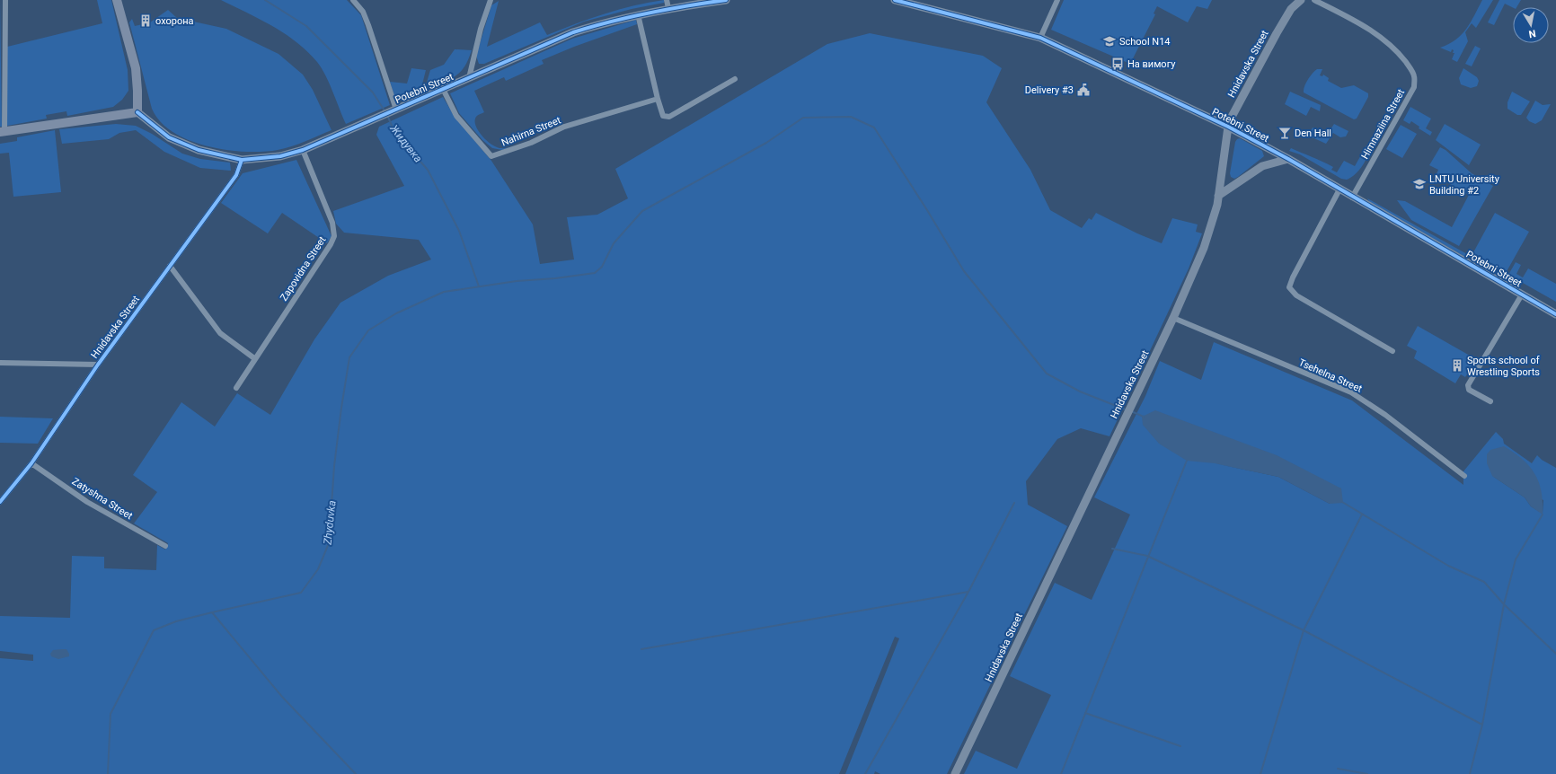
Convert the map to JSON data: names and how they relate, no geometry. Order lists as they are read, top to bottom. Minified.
{"streets":{"street":["Hnidavska Street","Potebni Street","Himnaziina Street","Nahirna Street","Zapovidna Street","Tsehelna Street","Zatyshna Street"]},"crossings":[["Hnidavska Street","Potebni Street"],["Hnidavska Street","Tsehelna Street"],["Hnidavska Street","Zatyshna Street"],["Potebni Street","Himnaziina Street"],["Potebni Street","Nahirna Street"],["Potebni Street","Zapovidna Street"]],"water":["Жидувка","Zhyduvka"],"places":{"building":["охорона","Sports school of Wrestling Sports"],"school or university":["School N14","LNTU University Building #2"],"bus stop":["На вимогу"],"public building":["Delivery #3"],"bar":["Den Hall"]},"north":"bottom"}
